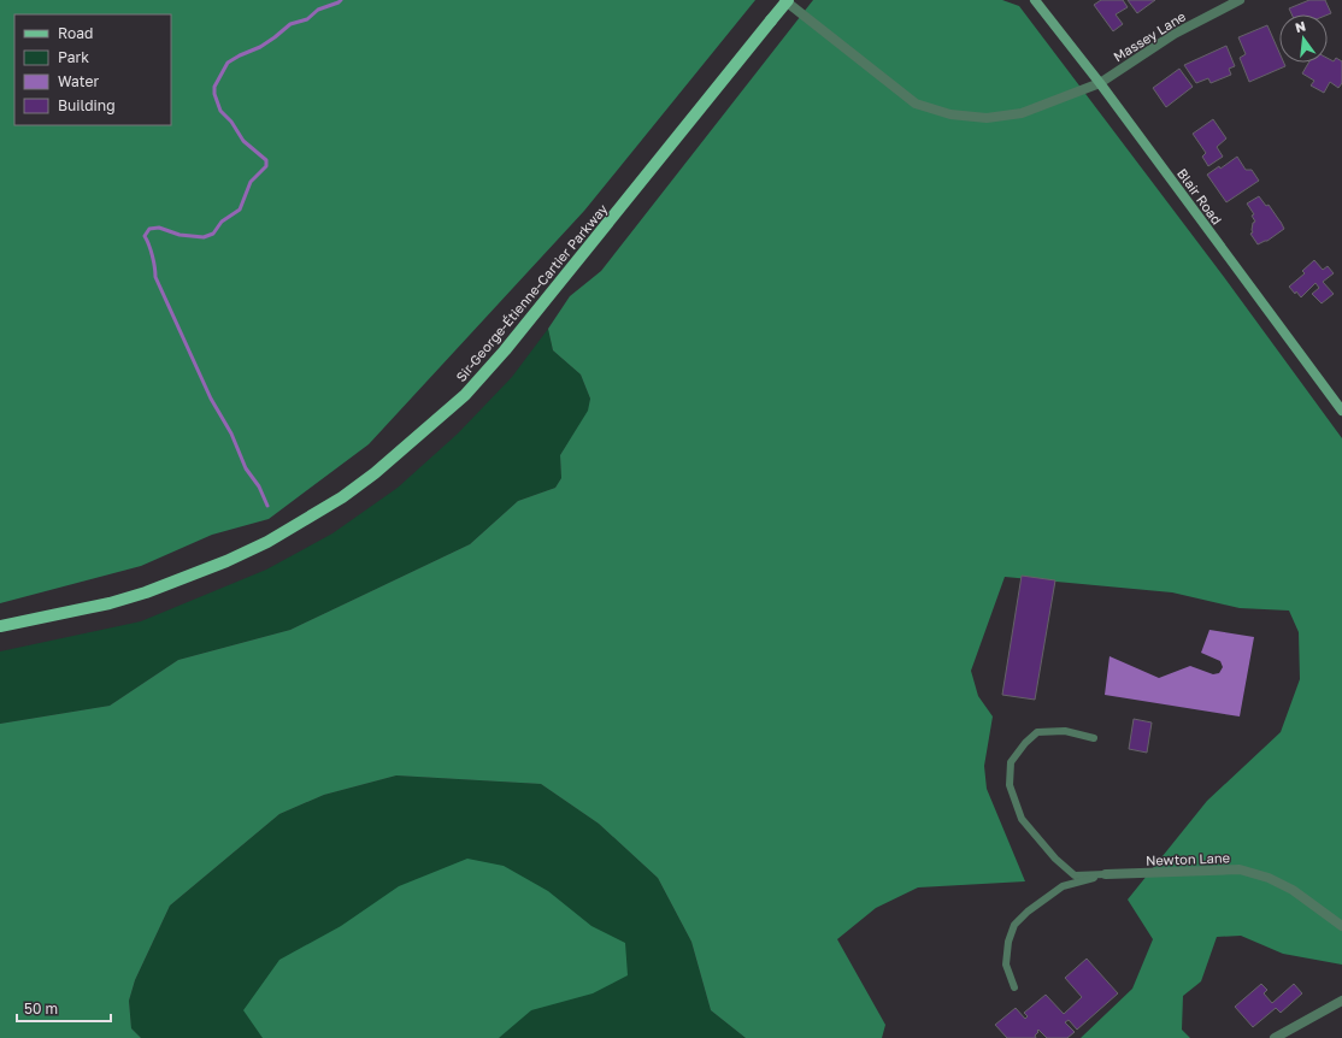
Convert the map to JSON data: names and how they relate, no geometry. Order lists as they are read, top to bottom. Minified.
{"streets":{"main road":["Sir-George-Étienne-Cartier Parkway"],"street":["Massey Lane","Blair Road","Newton Lane"]},"crossings":[["Massey Lane","Blair Road"]],"legend":["Road","Park","Water","Building"],"scale_bar":"50 m","north":"top"}
